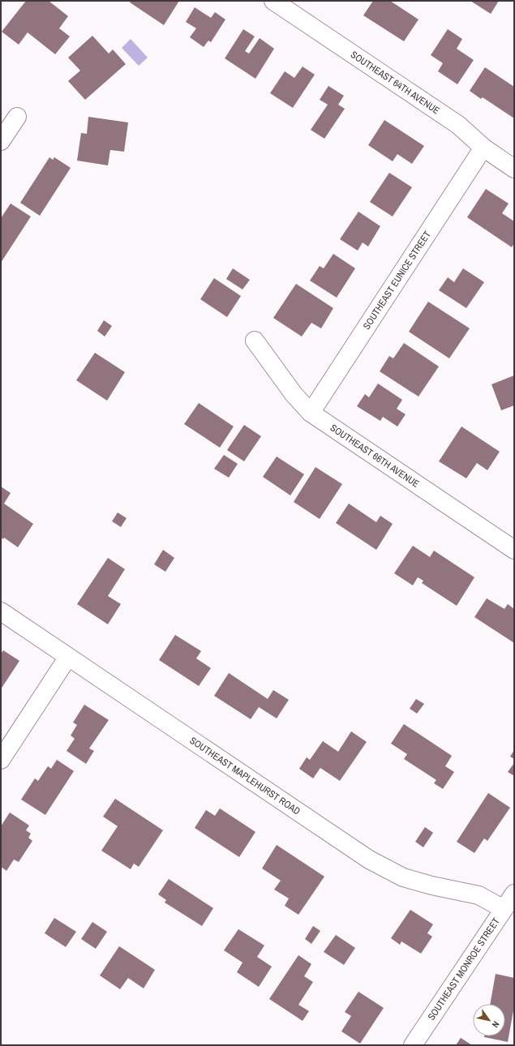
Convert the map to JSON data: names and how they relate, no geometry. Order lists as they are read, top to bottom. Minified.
{"streets":{"street":["SOUTHEAST 64TH AVENUE","SOUTHEAST EUNICE STREET","SOUTHEAST 66TH AVENUE","SOUTHEAST MAPLEHURST ROAD","SOUTHEAST MONROE STREET"]},"crossings":[["SOUTHEAST 64TH AVENUE","SOUTHEAST EUNICE STREET"],["SOUTHEAST EUNICE STREET","SOUTHEAST 66TH AVENUE"],["SOUTHEAST MAPLEHURST ROAD","SOUTHEAST MONROE STREET"]],"north":"bottom right"}
